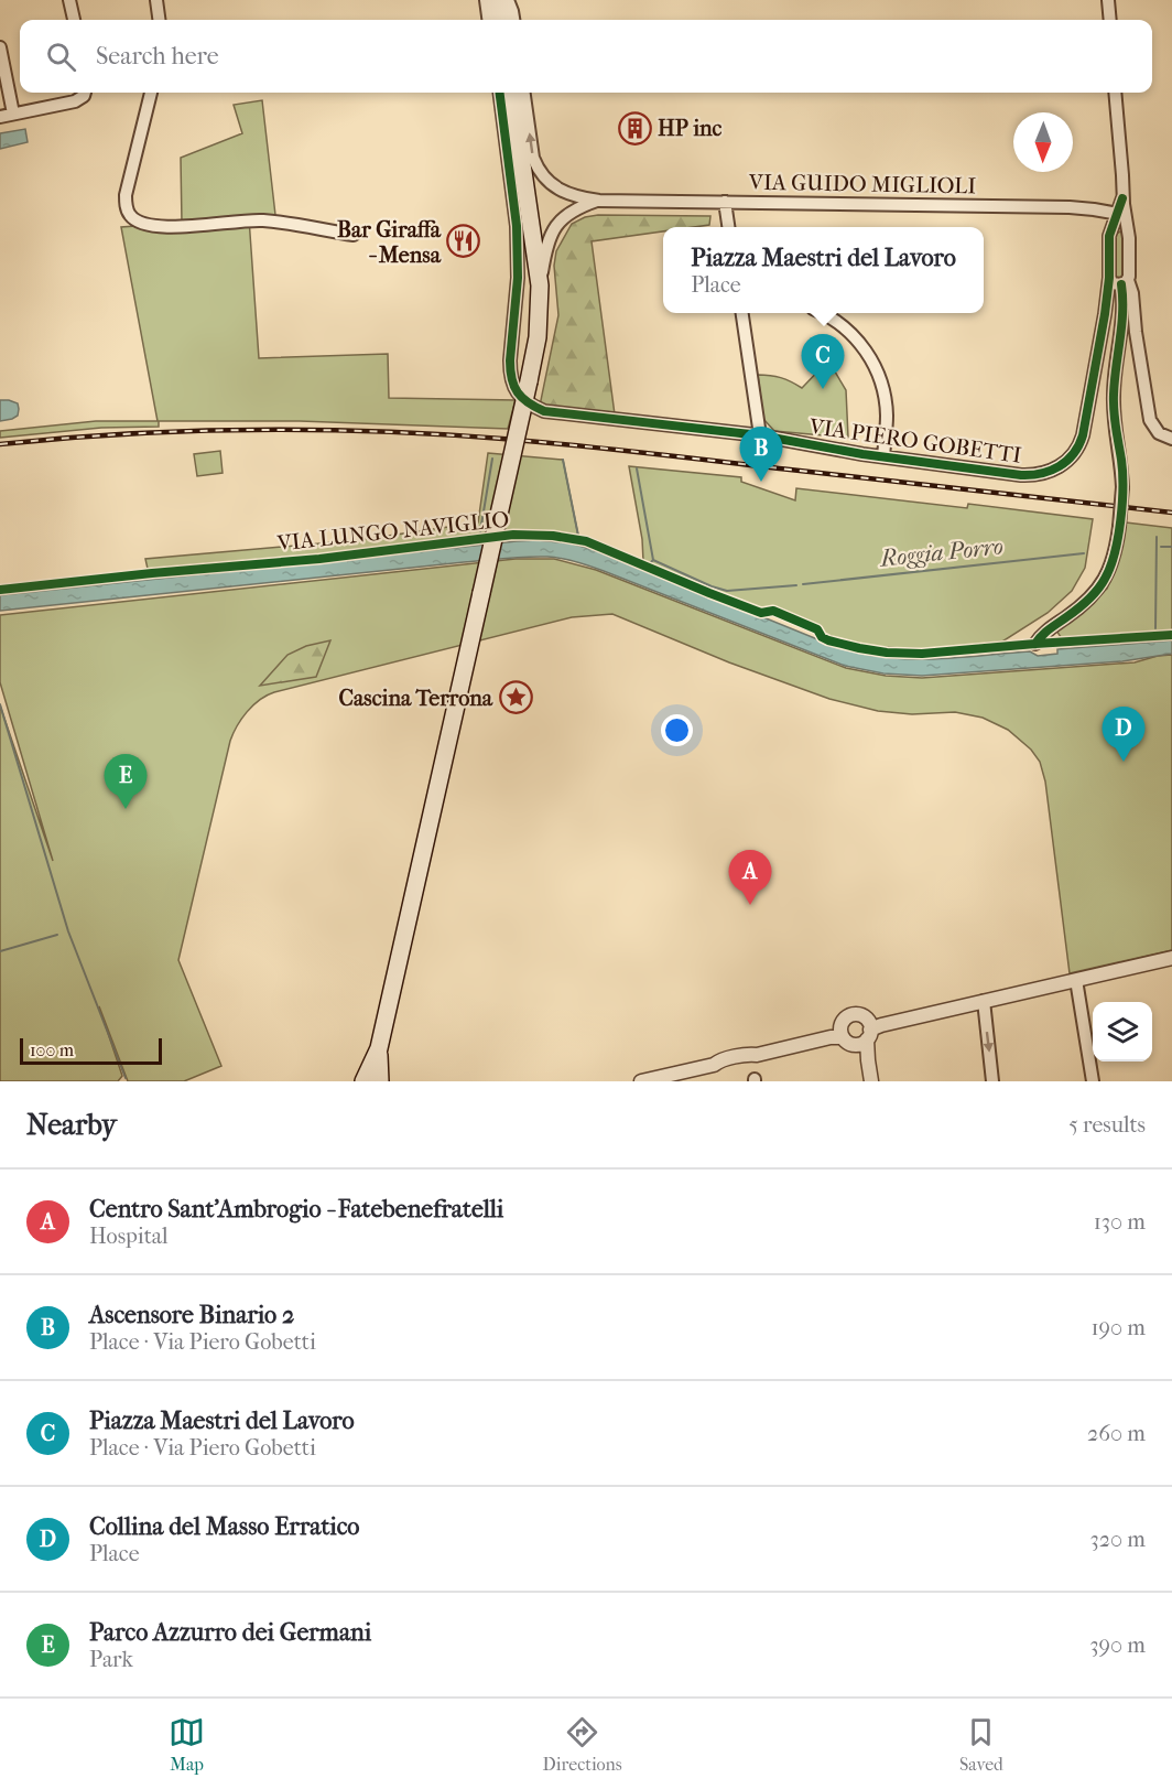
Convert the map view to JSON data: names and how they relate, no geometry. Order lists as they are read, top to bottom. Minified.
{"streets":{"street":["VIA GUIDO MIGLIOLI","VIA PIERO GOBETTI"],"cycle path":["VIA LUNGO NAVIGLIO"]},"water":["Roggia Porro"],"places":{"building":["HP inc"],"restaurant":["Bar Giraffa - Mensa"],"place":["Cascina Terrona"]},"scale_bar":"100 m","north":"bottom","page":{"search":"Search here","popup":["Piazza Maestri del Lavoro","Place"],"pins":["C","B","D","E","A"],"scale":"100 m","heading":["Nearby","5 results"],"list":[{"mark":"A","name":"Centro Sant'Ambrogio - Fatebenefratelli","note":"Hospital","value":"130 m"},{"mark":"B","name":"Ascensore Binario 2","note":"Place · Via Piero Gobetti","value":"190 m"},{"mark":"C","name":"Piazza Maestri del Lavoro","note":"Place · Via Piero Gobetti","value":"260 m"},{"mark":"D","name":"Collina del Masso Erratico","note":"Place","value":"320 m"},{"mark":"E","name":"Parco Azzurro dei Germani","note":"Park","value":"390 m"}],"nav":["Map","Directions","Saved"]}}
